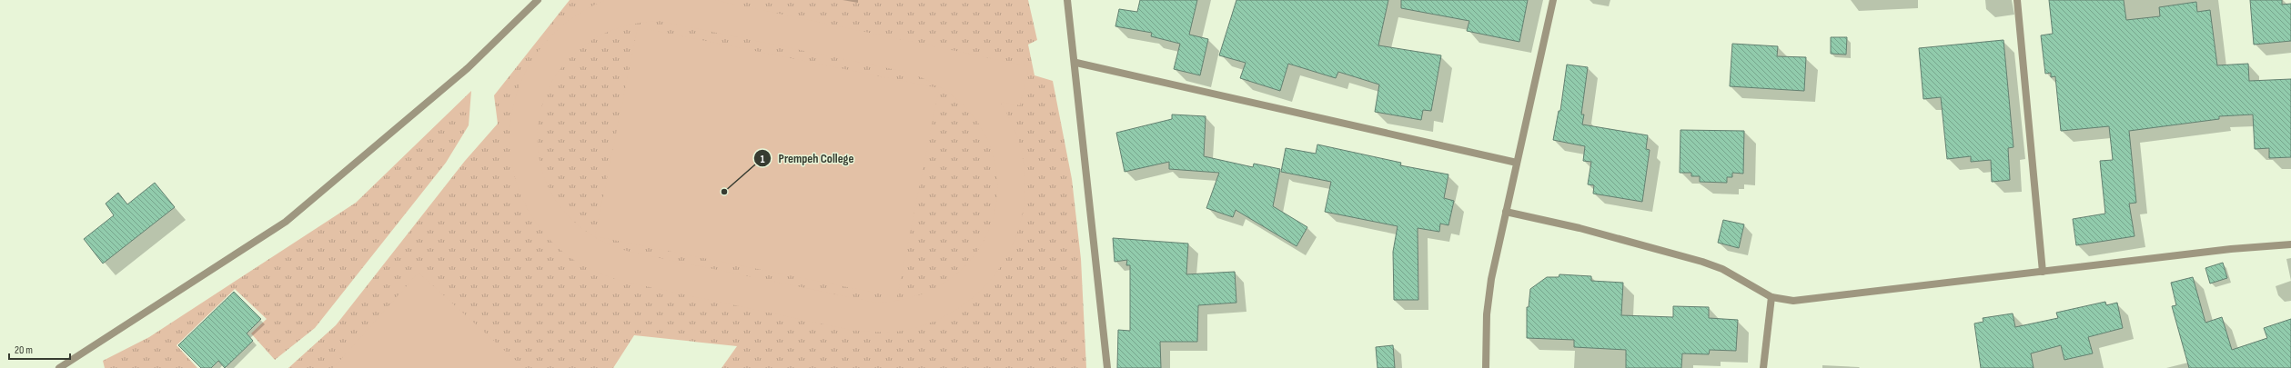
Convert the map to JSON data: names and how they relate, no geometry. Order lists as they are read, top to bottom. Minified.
{"places":["Prempeh College"],"scale_bar":"20 m"}
